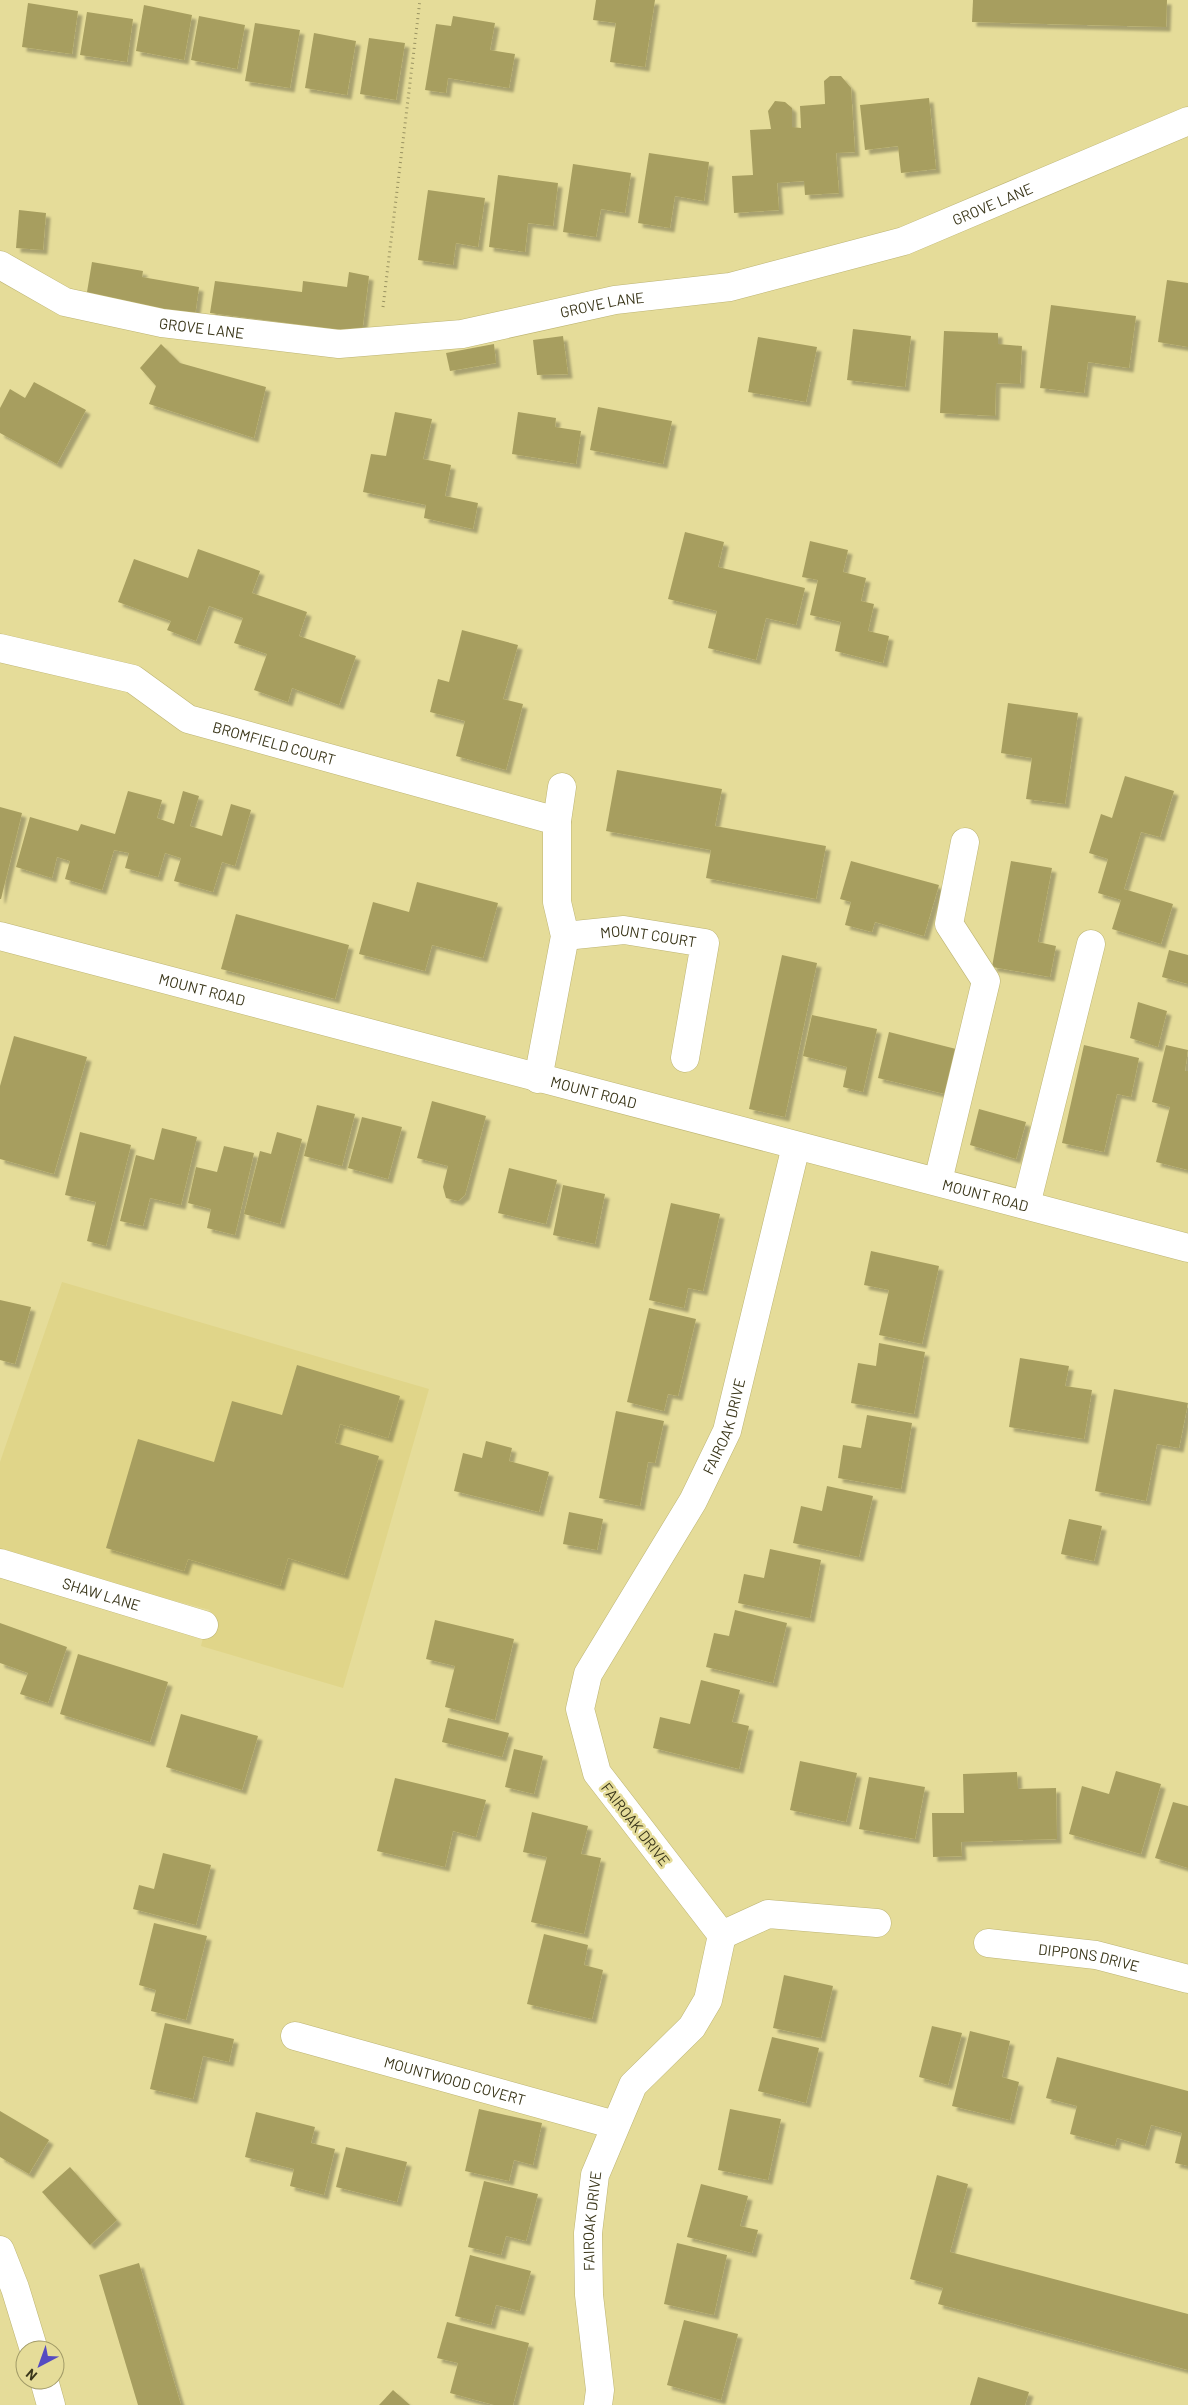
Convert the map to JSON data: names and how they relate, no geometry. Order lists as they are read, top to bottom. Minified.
{"streets":{"street":["GROVE LANE","BROMFIELD COURT","MOUNT COURT","MOUNT ROAD","FAIROAK DRIVE","SHAW LANE","DIPPONS DRIVE","MOUNTWOOD COVERT"]},"crossings":[["MOUNT ROAD","FAIROAK DRIVE"],["FAIROAK DRIVE","MOUNTWOOD COVERT"]],"north":"bottom left"}
